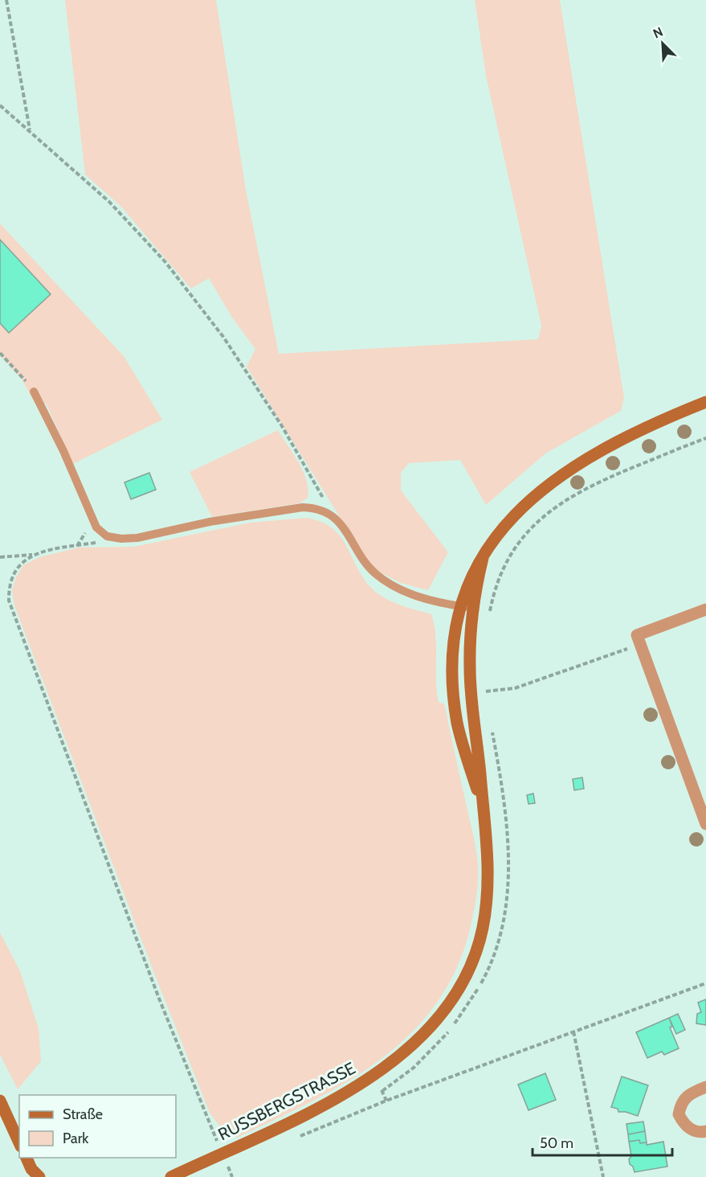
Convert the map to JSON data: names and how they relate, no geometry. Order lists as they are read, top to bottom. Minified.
{"streets":{"street":["RUSSBERGSTRASSE"]},"legend":["Straße","Park"],"scale_bar":"50 m","north":"top left"}
